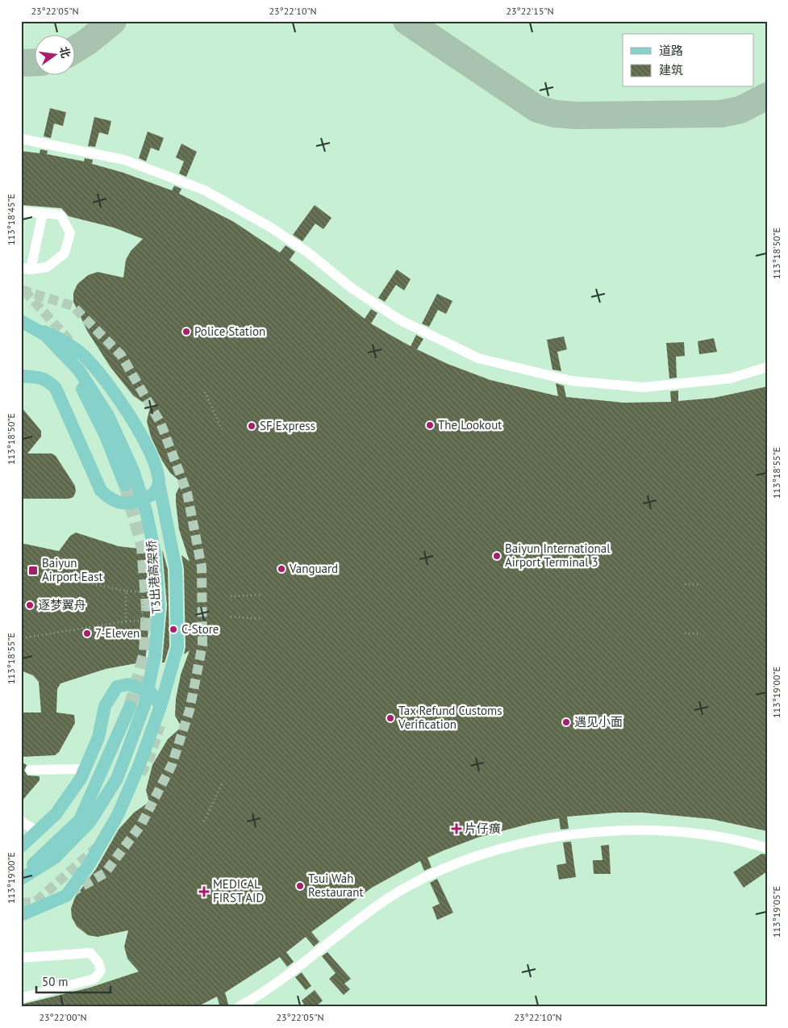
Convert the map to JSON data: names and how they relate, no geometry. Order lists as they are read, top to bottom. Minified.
{"streets":{"main road":["T3出港高架桥"]},"places":{"other":["Police Station","The Lookout","SF Express","Baiyun International Airport Terminal 3","Vanguard","逐梦翼舟","C-Store","7-Eleven","Tax Refund Customs Verification","遇见小面","Tsui Wah Restaurant"],"transit":["Baiyun Airport East"],"health":["片仔癀","MEDICAL FIRST AID"]},"legend":["道路","建筑"],"scale_bar":"50 m","north":"right","coordinates":["23°22'05\"N","23°22'10\"N","23°22'15\"N","113°18'45\"E","113°18'50\"E","113°18'55\"E","113°19'00\"E","113°19'05\"E","23°22'00\"N"]}
